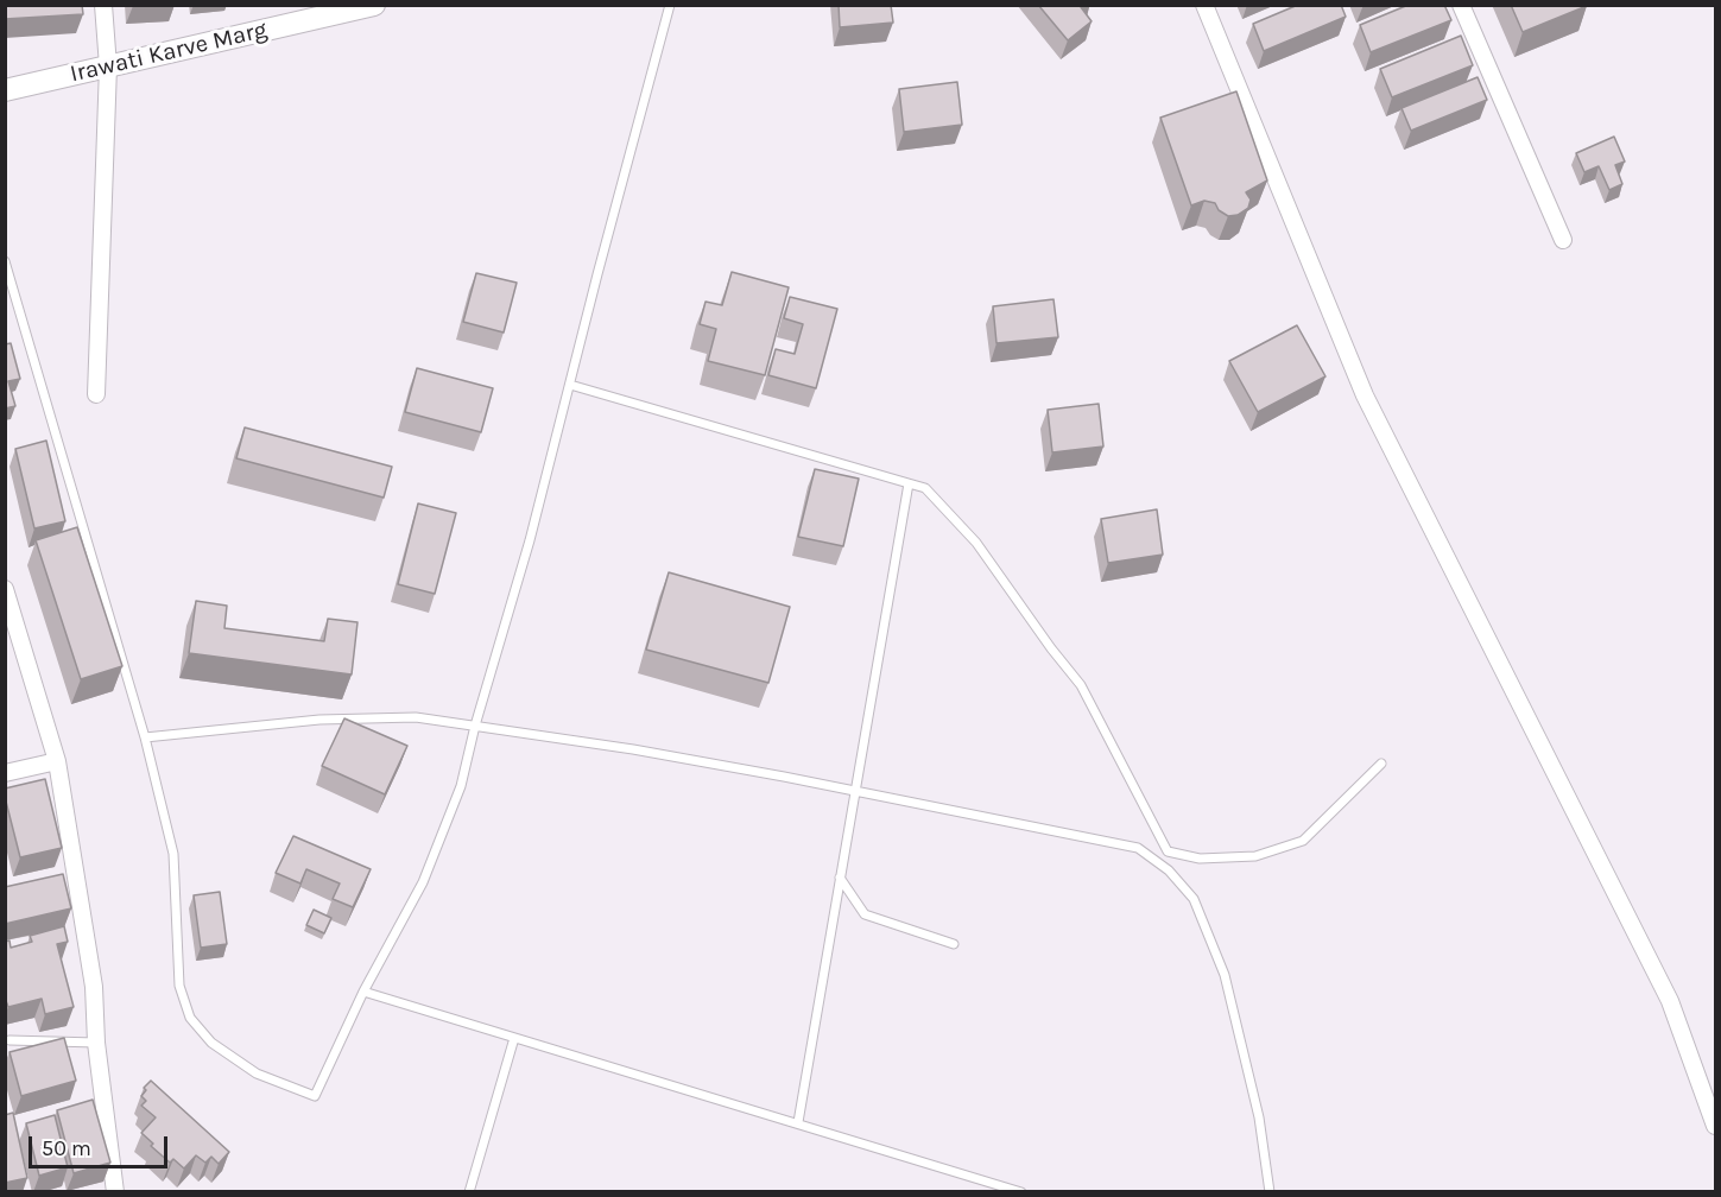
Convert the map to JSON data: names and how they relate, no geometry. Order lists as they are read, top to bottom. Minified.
{"streets":{"main road":["Irawati Karve Marg"]},"scale_bar":"50 m"}
